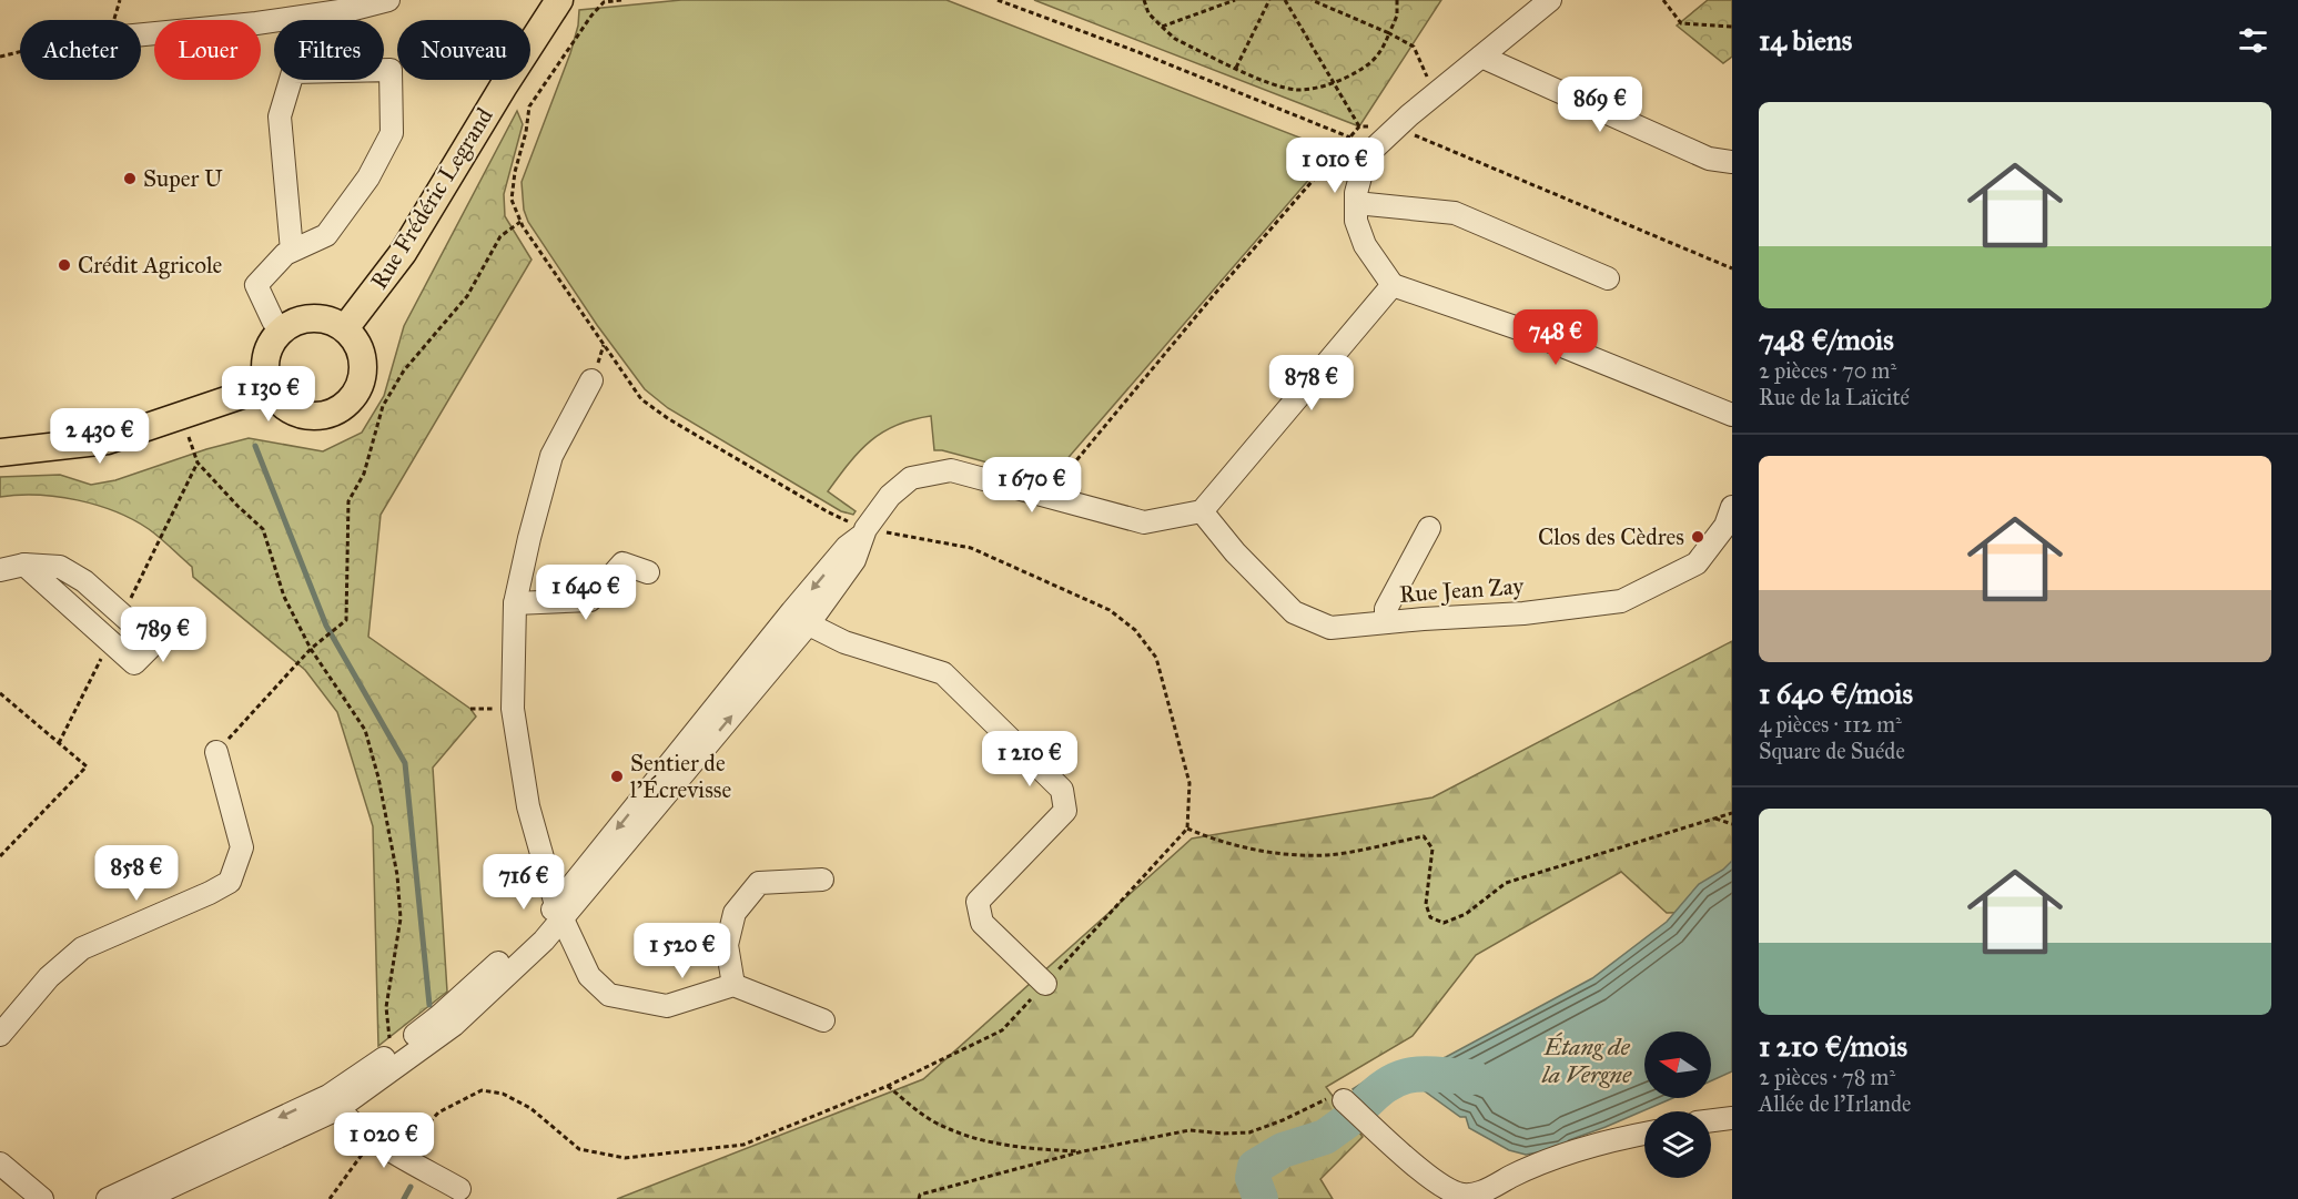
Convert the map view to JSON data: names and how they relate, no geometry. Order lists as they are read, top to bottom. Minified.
{"streets":{"main road":["Rue Frédéric Legrand"],"street":["Rue Jean Zay"]},"water":["Étang de la Vergne"],"places":["Super U","Crédit Agricole","Clos des Cèdres","Sentier de l'Écrevisse"],"north":"left","page":{"heading":"14 biens","chip":["Acheter","Louer","Filtres","Nouveau"],"price":["869 €","1 010 €","748 €","878 €","1 130 €","2 430 €","1 670 €","1 640 €","789 €","1 210 €","858 €","716 €","1 520 €","1 020 €"],"list":[{"name":"748 €/mois","note":"2 pièces · 70 m² · Rue de la Laïcité"},{"name":"1 640 €/mois","note":"4 pièces · 112 m² · Square de Suéde"},{"name":"1 210 €/mois","note":"2 pièces · 78 m² · Allée de l'Irlande"}]}}
